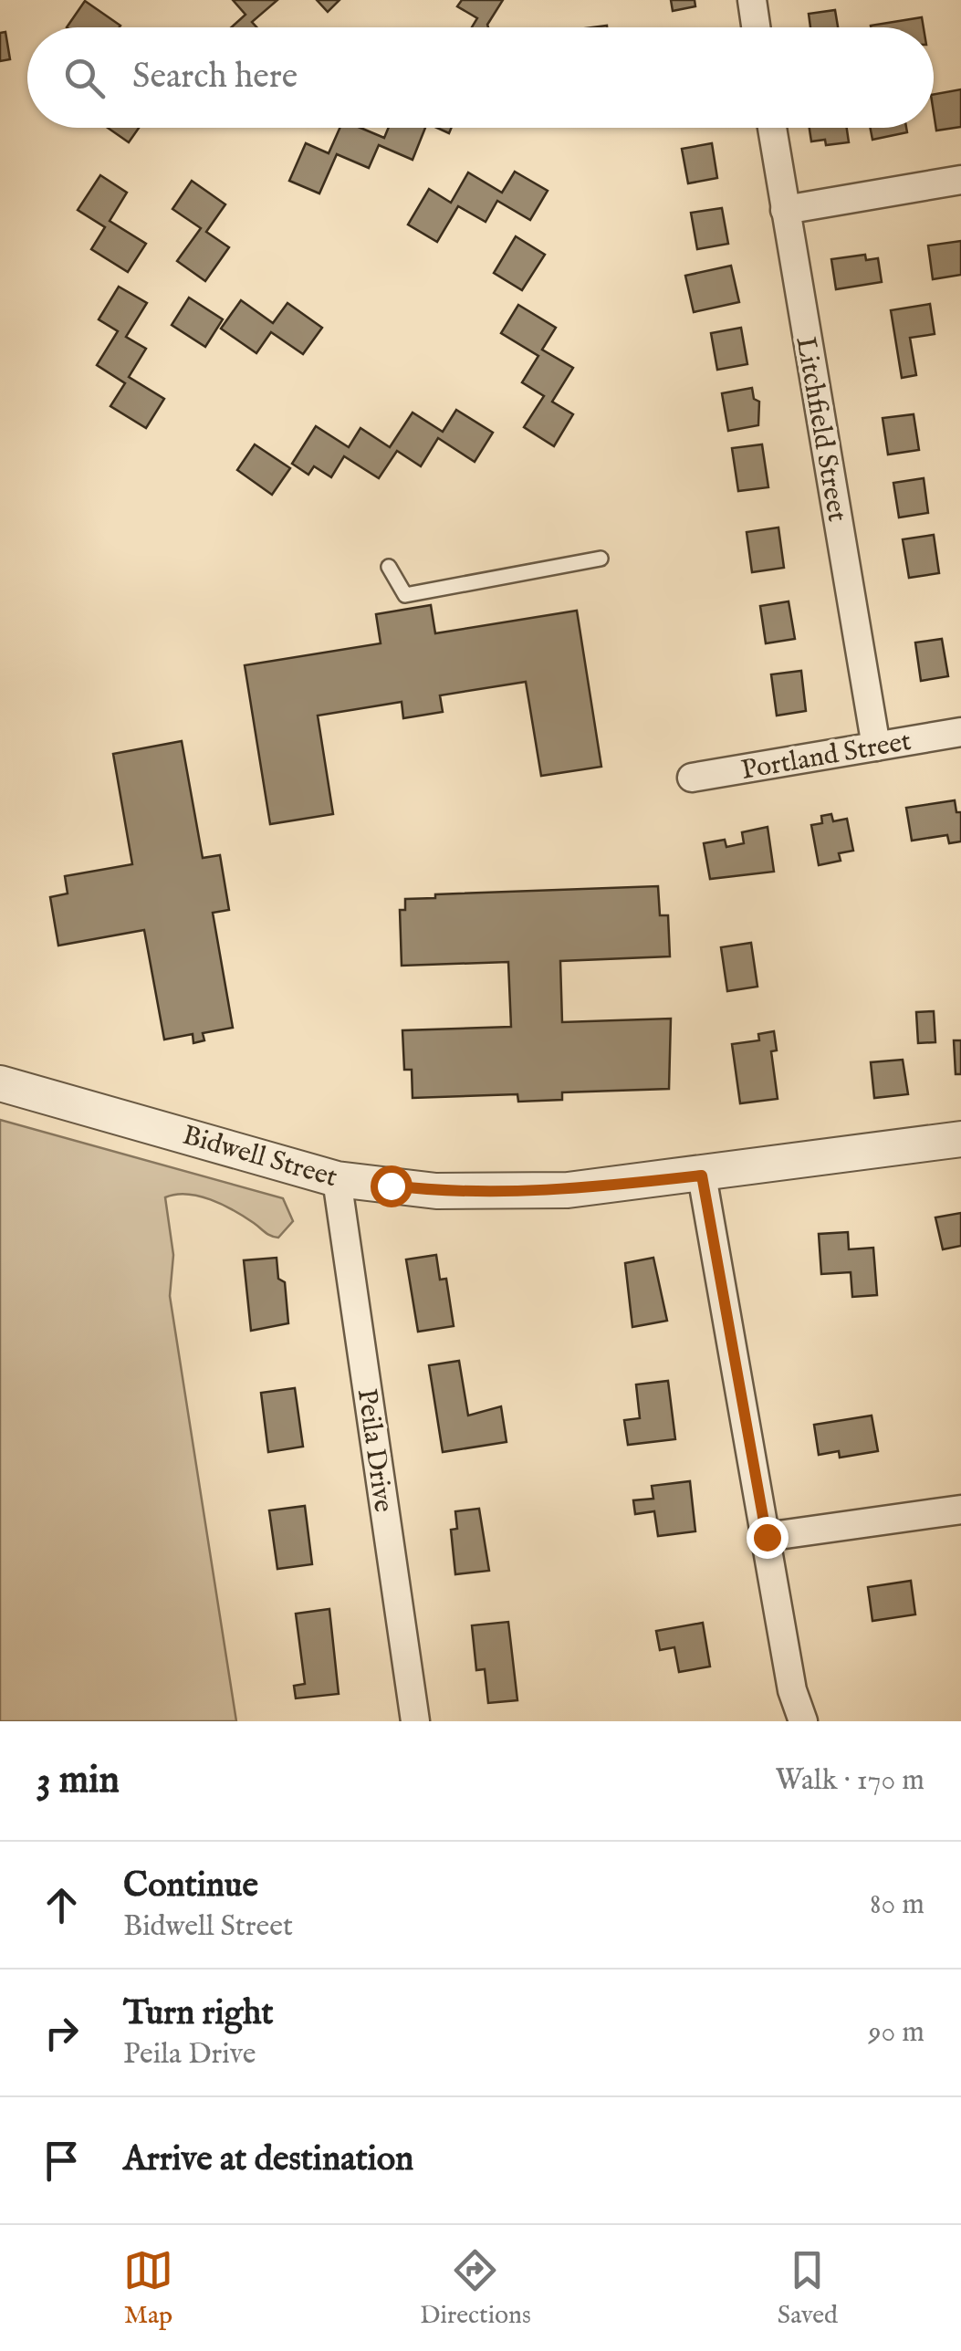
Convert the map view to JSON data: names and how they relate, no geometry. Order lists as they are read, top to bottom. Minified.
{"streets":{"street":["Litchfield Street","Portland Street","Bidwell Street","Peila Drive"]},"crossings":[["Litchfield Street","Portland Street"],["Bidwell Street","Peila Drive"]],"page":{"search":"Search here","heading":["3 min","Walk · 170 m"],"list":[["Continue","Bidwell Street","80 m"],["Turn right","Peila Drive","90 m"],"Arrive at destination"],"nav":["Map","Directions","Saved"]}}
